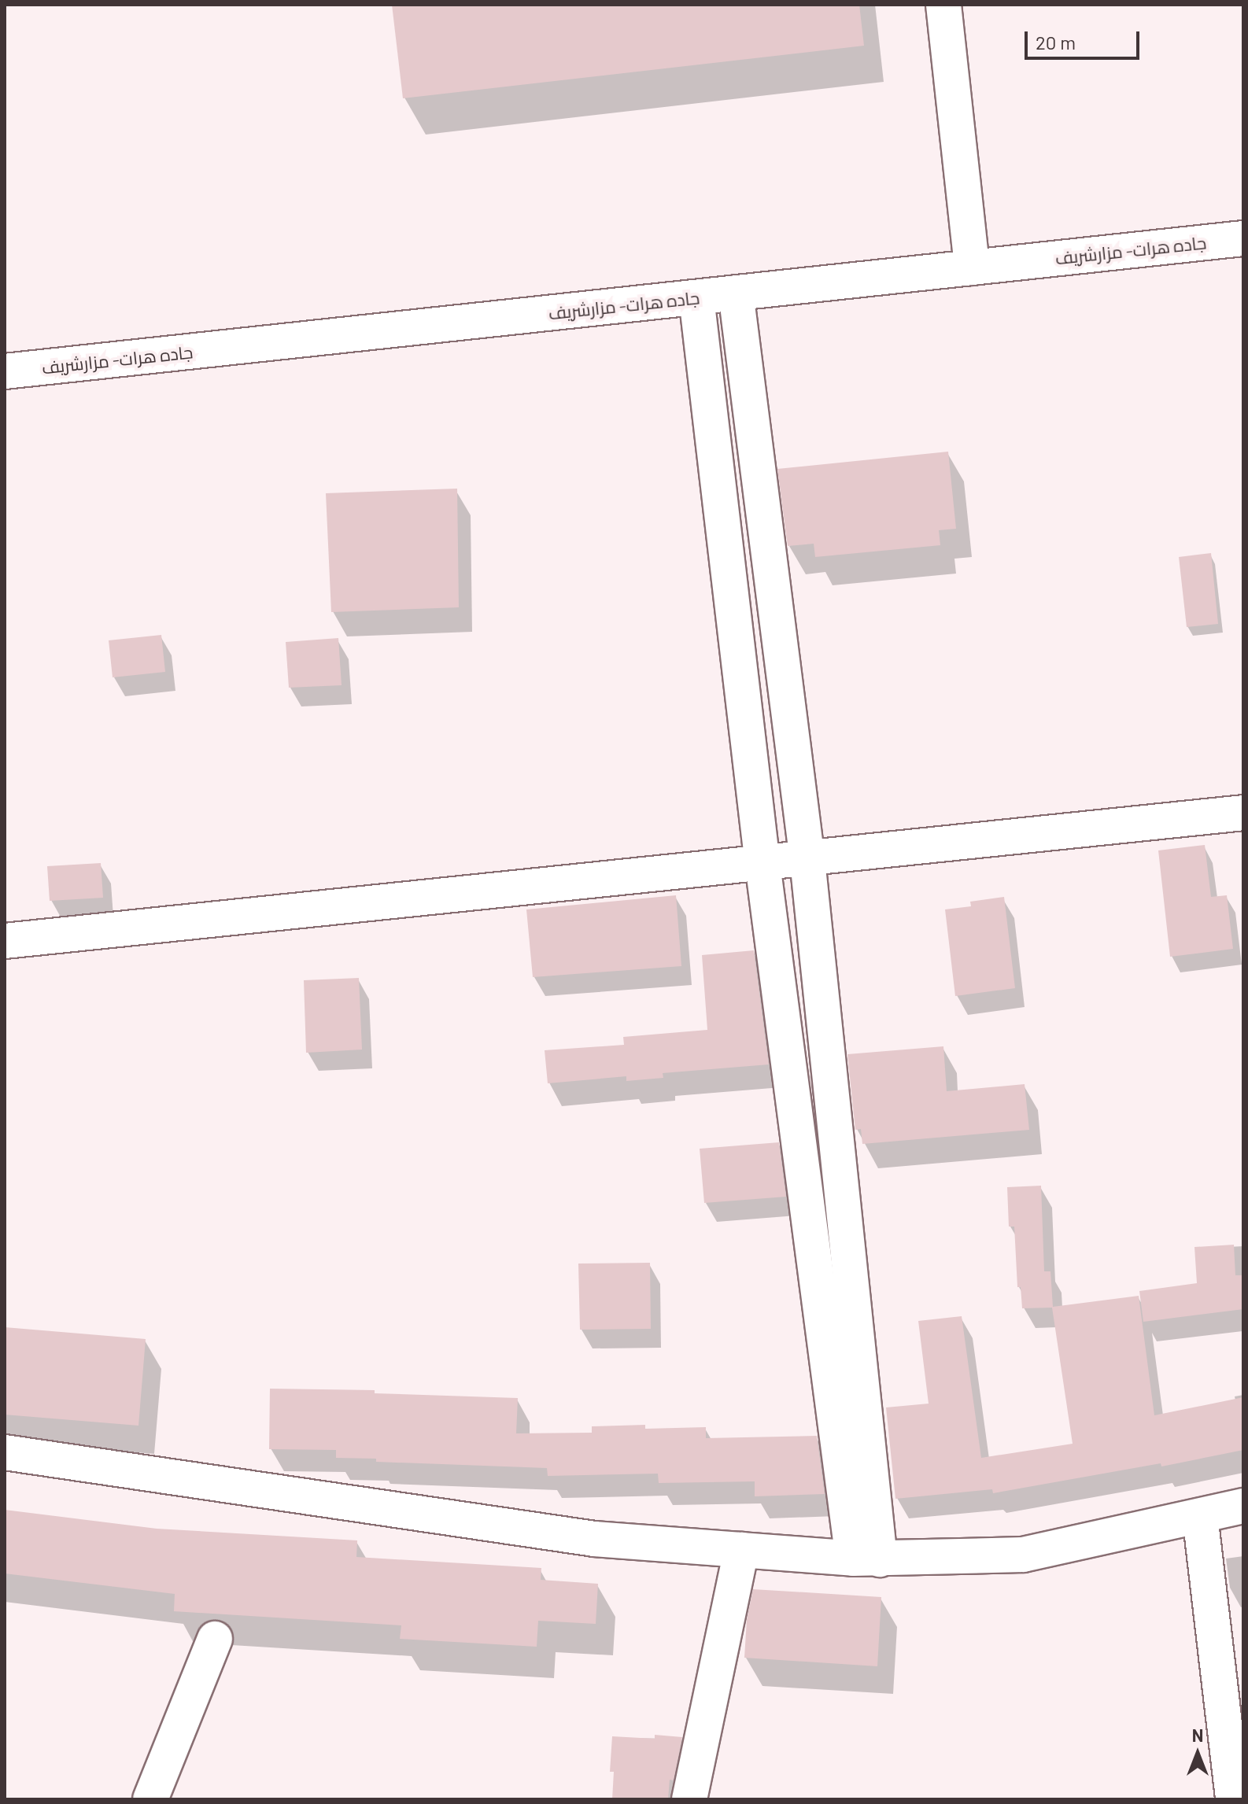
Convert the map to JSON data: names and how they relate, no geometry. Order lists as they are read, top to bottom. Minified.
{"streets":{"main road":["جاده هرات- مزارشریف"]},"scale_bar":"20 m","north":"top"}
